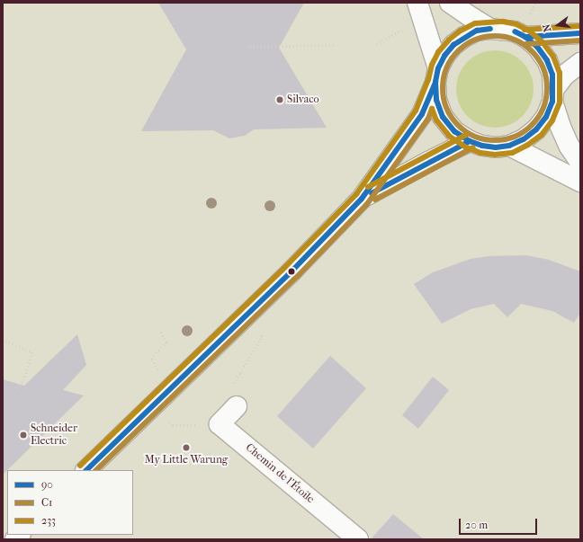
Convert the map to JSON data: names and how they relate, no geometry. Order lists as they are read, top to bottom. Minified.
{"streets":{"main road":["Chemin de l'Étoile"]},"places":["Silvaco","Schneider Electric","My Little Warung"],"lines":["transit line 233","transit line 90","transit line C1"],"legend":["90","C1","233"],"scale_bar":"20 m","north":"left"}
